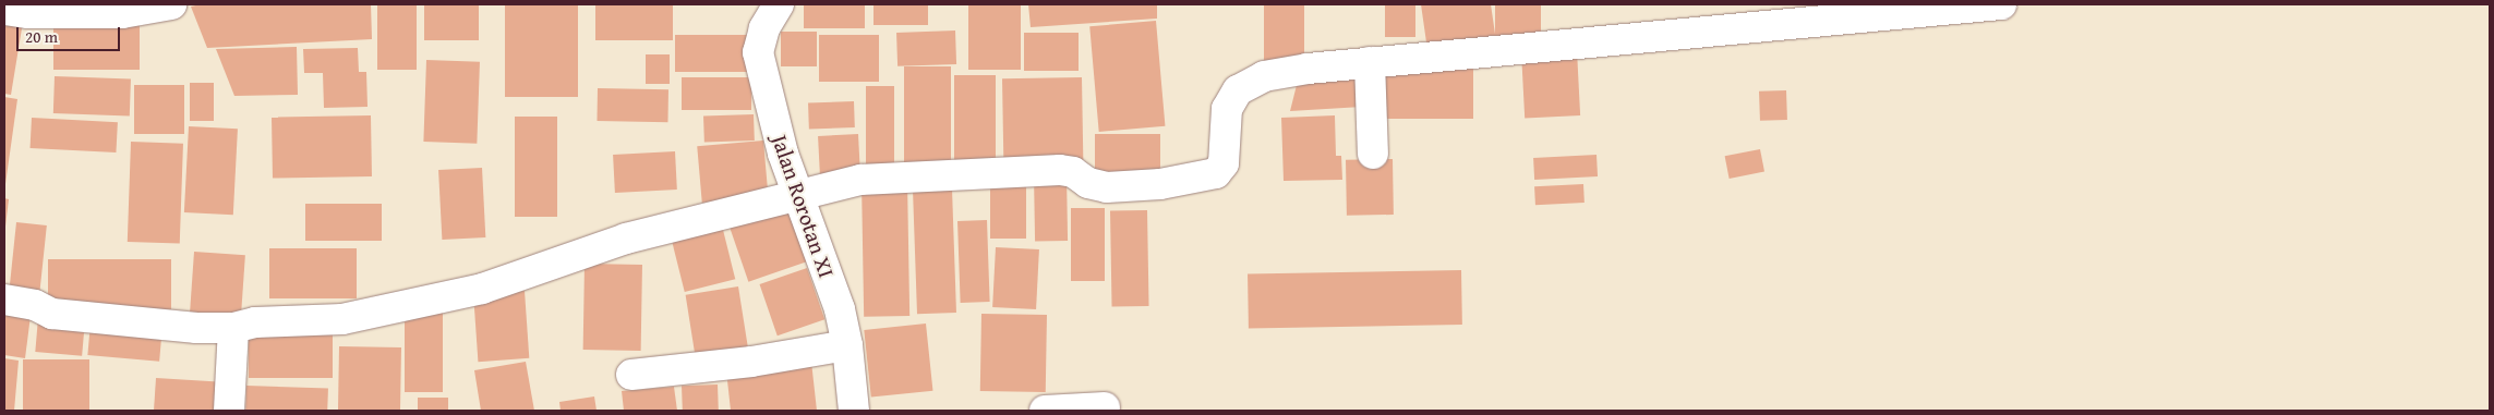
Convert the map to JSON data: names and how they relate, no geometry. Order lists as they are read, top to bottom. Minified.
{"streets":{"street":["Jalan Rorotan XI"]},"scale_bar":"20 m"}
